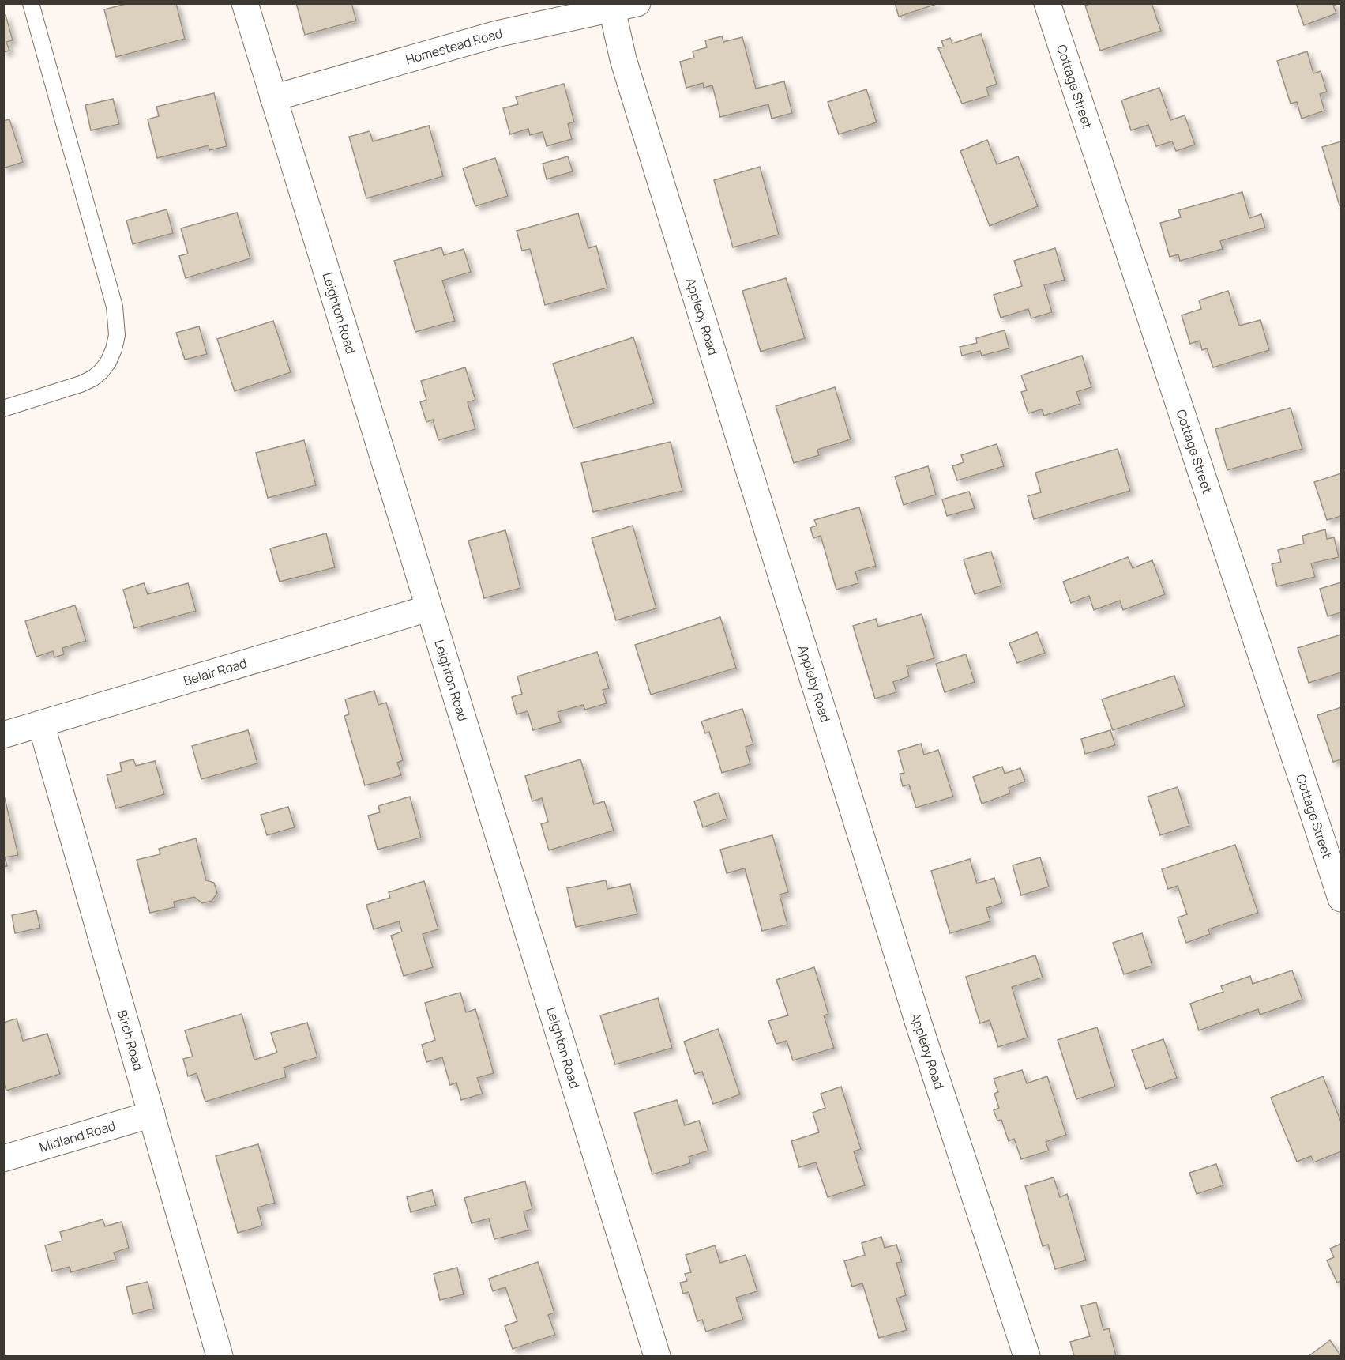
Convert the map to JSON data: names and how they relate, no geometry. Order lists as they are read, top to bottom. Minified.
{"streets":{"street":["Homestead Road","Cottage Street","Leighton Road","Appleby Road","Belair Road","Birch Road","Midland Road"]},"crossings":[["Homestead Road","Leighton Road"],["Homestead Road","Appleby Road"],["Leighton Road","Belair Road"],["Belair Road","Birch Road"],["Birch Road","Midland Road"]]}
